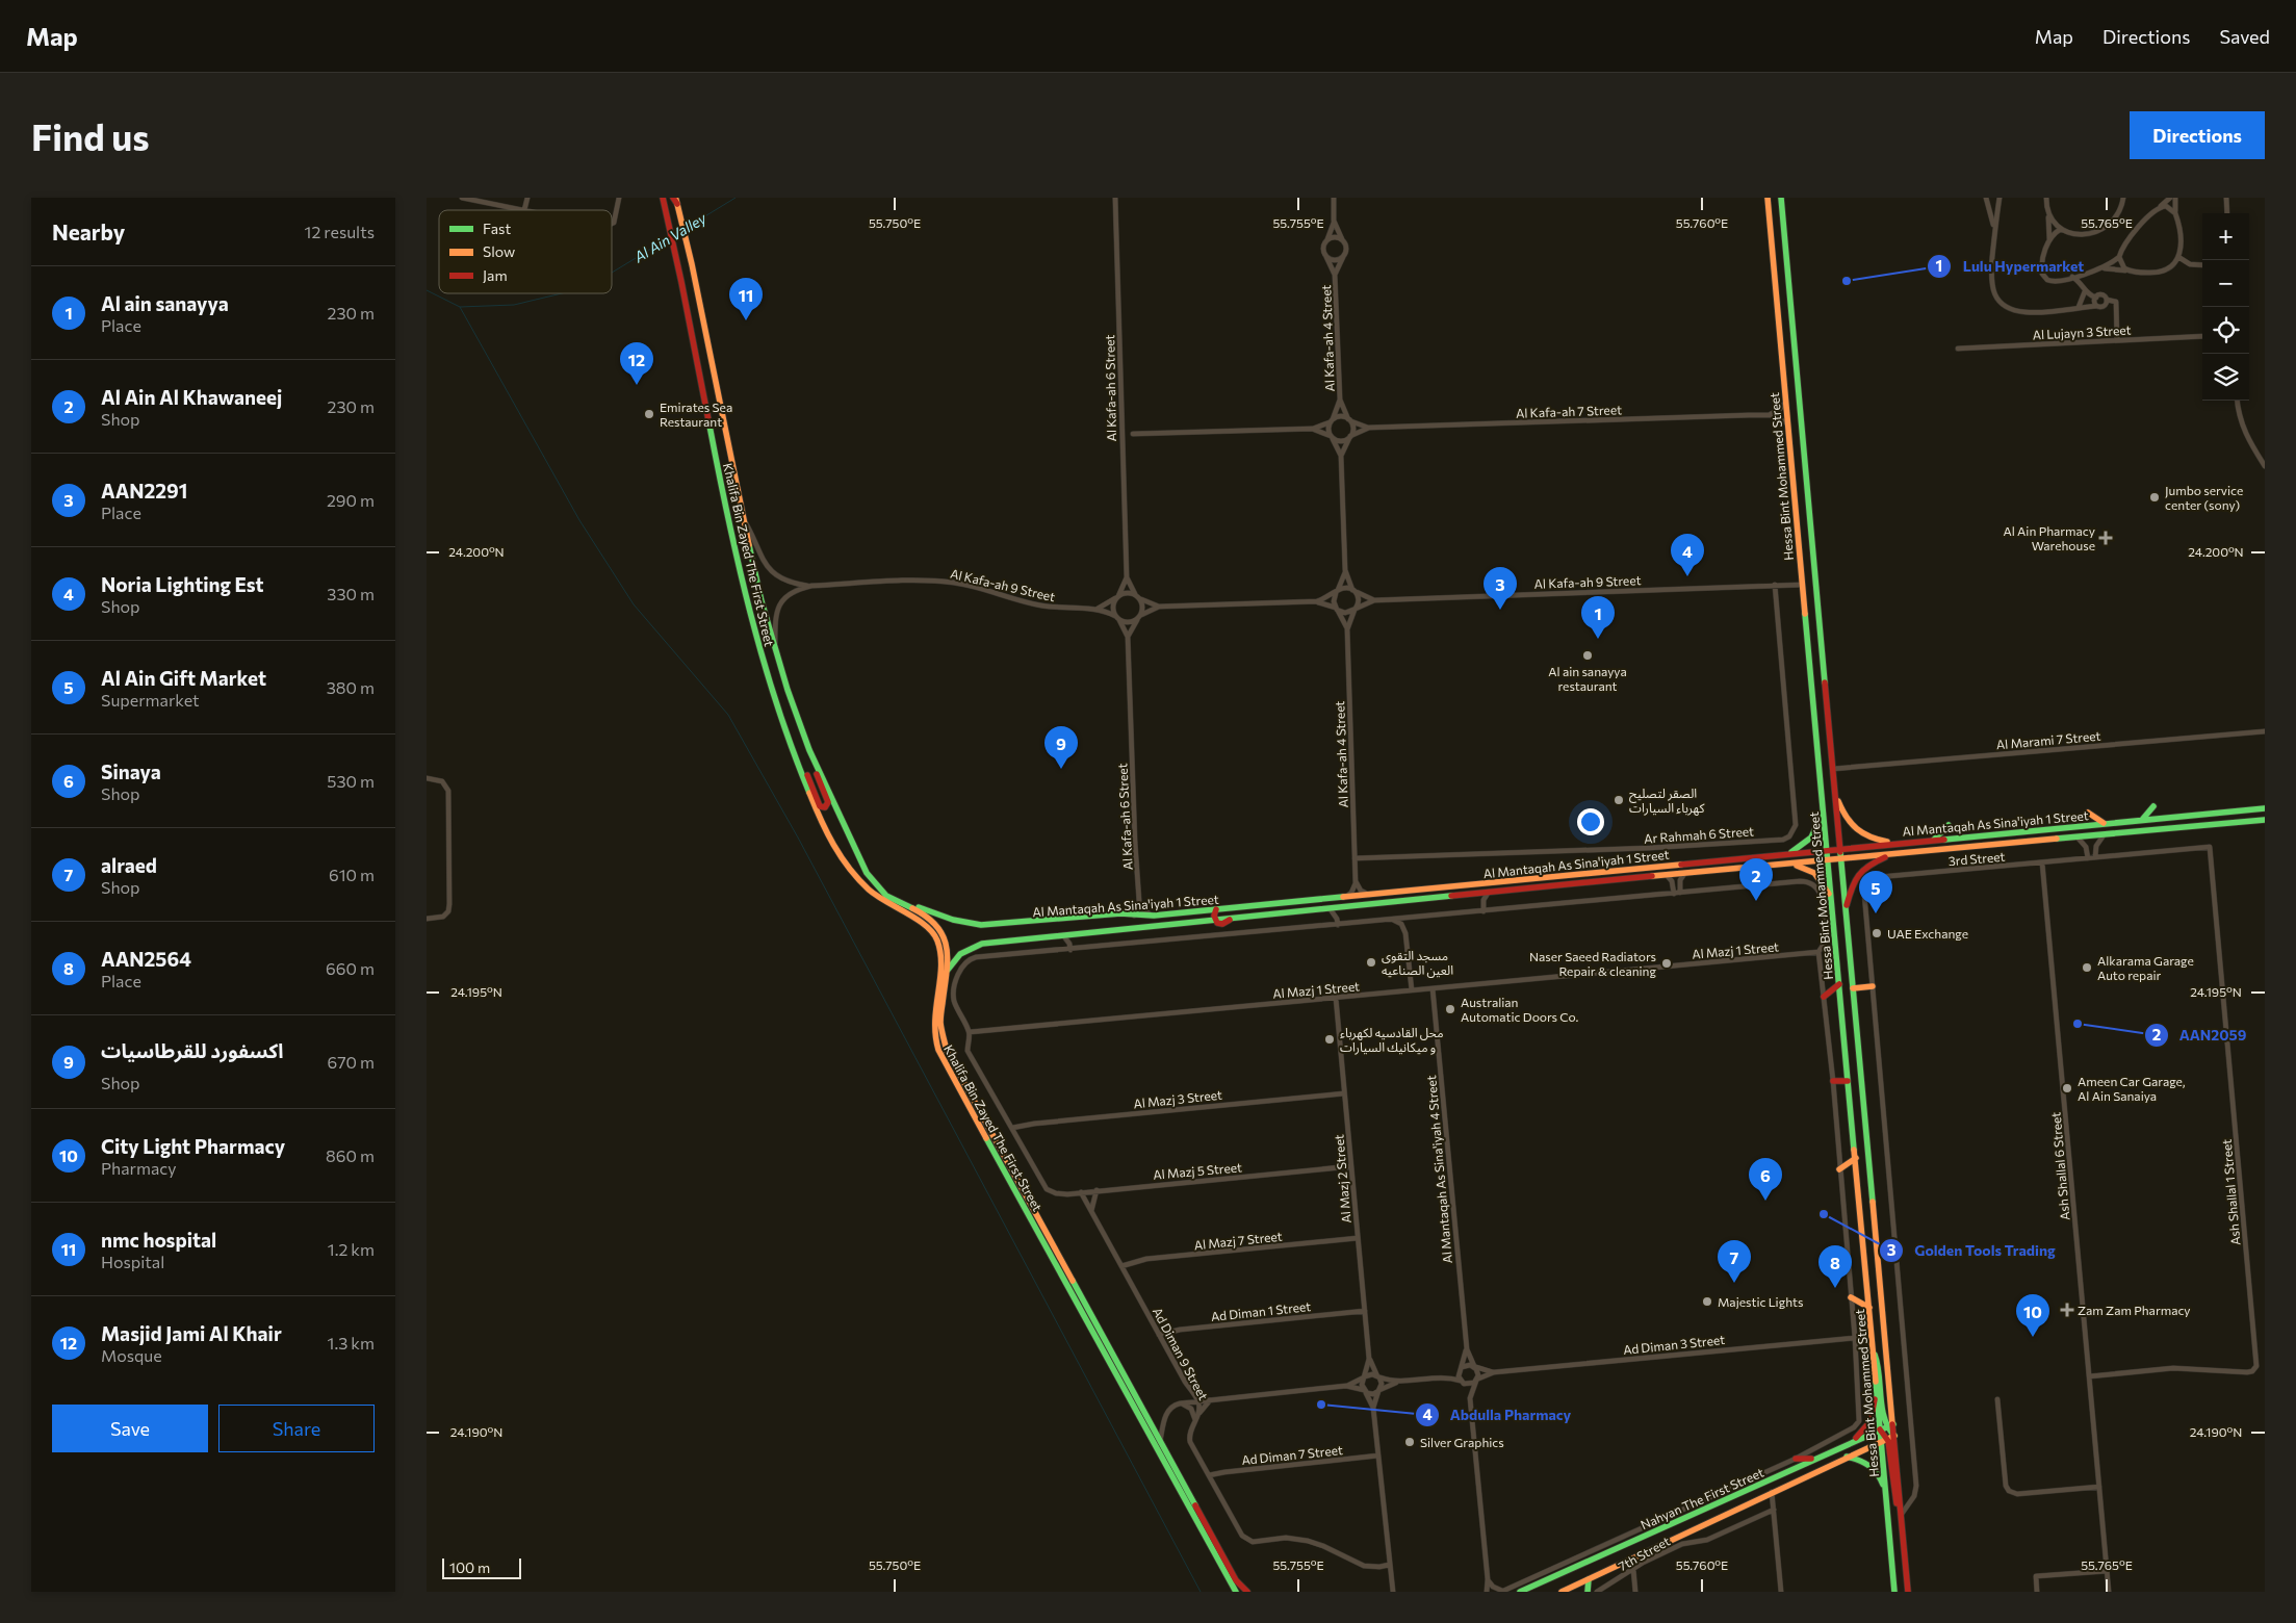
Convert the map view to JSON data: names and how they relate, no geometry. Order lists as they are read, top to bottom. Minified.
{"streets":{"main road":["Hessa Bint Mohammed Street","Khalifa Bin Zayed The First Street","Al Mantaqah As Sina'iyah 1 Street","Nahyan The First Street"],"street":["Al Lujayn 3 Street","Al Kafa-ah 4 Street","Al Kafa-ah 6 Street","Al Kafa-ah 7 Street","Al Kafa-ah 9 Street","Al Marami 7 Street","Ar Rahmah 6 Street","3rd Street","Al Mazj 1 Street","Al Mazj 3 Street","Ash Shallal 6 Street","Al Mantaqah As Sina'iyah 4 Street","Al Mazj 5 Street","Al Mazj 2 Street","Ash Shallal 1 Street","Al Mazj 7 Street","Ad Diman 1 Street","Ad Diman 3 Street","Ad Diman 9 Street","Ad Diman 7 Street","7th Street"]},"crossings":[["Al Kafa-ah 4 Street","Al Kafa-ah 7 Street"],["Al Kafa-ah 4 Street","Al Kafa-ah 9 Street"],["Al Kafa-ah 4 Street","Ar Rahmah 6 Street"],["Al Kafa-ah 6 Street","Al Kafa-ah 9 Street"],["Al Kafa-ah 6 Street","Al Mantaqah As Sina'iyah 1 Street"],["Al Kafa-ah 7 Street","Hessa Bint Mohammed Street"],["Hessa Bint Mohammed Street","Al Kafa-ah 9 Street"],["Hessa Bint Mohammed Street","Al Marami 7 Street"],["Hessa Bint Mohammed Street","Al Mantaqah As Sina'iyah 1 Street"],["Hessa Bint Mohammed Street","Nahyan The First Street"],["Khalifa Bin Zayed The First Street","Al Kafa-ah 9 Street"],["Khalifa Bin Zayed The First Street","Al Mantaqah As Sina'iyah 1 Street"],["Al Kafa-ah 9 Street","Ar Rahmah 6 Street"],["3rd Street","Ash Shallal 6 Street"],["3rd Street","Ash Shallal 1 Street"],["Al Mazj 1 Street","Al Mantaqah As Sina'iyah 4 Street"],["Al Mazj 1 Street","Al Mazj 2 Street"],["Al Mazj 3 Street","Al Mazj 5 Street"],["Al Mazj 3 Street","Al Mazj 2 Street"],["Ash Shallal 6 Street","Ash Shallal 1 Street"],["Al Mantaqah As Sina'iyah 4 Street","Ad Diman 3 Street"],["Al Mazj 5 Street","Al Mazj 2 Street"],["Al Mazj 5 Street","Ad Diman 9 Street"],["Al Mazj 2 Street","Al Mazj 7 Street"],["Al Mazj 2 Street","Ad Diman 1 Street"],["Al Mazj 7 Street","Ad Diman 9 Street"],["Ad Diman 1 Street","Ad Diman 9 Street"],["Ad Diman 9 Street","Ad Diman 7 Street"]],"water":["Al Ain Valley"],"places":{"other":["Lulu Hypermarket","Emirates Sea Restaurant","Jumbo service center (sony)","Al ain sanayya restaurant","الصقر لتصليح كهرباء السيارات","UAE Exchange","مسجد التقوى العين الصناعيه","Naser Saeed Radiators Repair & cleaning","Alkarama Garage Auto repair","Australian Automatic Doors Co.","AAN2059","محل القادسيه لكهرباء و ميكانيك السيارات","Ameen Car Garage, Al Ain Sanaiya","Golden Tools Trading","Majestic Lights","Abdulla Pharmacy","Silver Graphics"],"health":["Al Ain Pharmacy Warehouse","Zam Zam Pharmacy"]},"legend":["Fast","Slow","Jam"],"scale_bar":"100 m","page":{"header":"Map","nav":["Map","Directions","Saved"],"buttons":["Directions",["Save","Share"]],"title":"Find us","heading":["Nearby","12 results"],"map_buttons":["+","−"],"list":[{"mark":"1","name":"Al ain sanayya","note":"Place","value":"230 m"},{"mark":"2","name":"Al Ain Al Khawaneej","note":"Shop","value":"230 m"},{"mark":"3","name":"AAN2291","note":"Place","value":"290 m"},{"mark":"4","name":"Noria Lighting Est","note":"Shop","value":"330 m"},{"mark":"5","name":"Al Ain Gift Market","note":"Supermarket","value":"380 m"},{"mark":"6","name":"Sinaya","note":"Shop","value":"530 m"},{"mark":"7","name":"alraed","note":"Shop","value":"610 m"},{"mark":"8","name":"AAN2564","note":"Place","value":"660 m"},{"mark":"9","name":"اكسفورد للقرطاسيات","note":"Shop","value":"670 m"},{"mark":"10","name":"City Light Pharmacy","note":"Pharmacy","value":"860 m"},{"mark":"11","name":"nmc hospital","note":"Hospital","value":"1.2 km"},{"mark":"12","name":"Masjid Jami Al Khair","note":"Mosque","value":"1.3 km"}],"pins":["11","12","4","3","1","9","2","5","6","7","8","10"],"scale":"100 m"},"coordinates":["55.750°E","55.755°E","55.760°E","55.765°E","24.200°N","24.195°N","24.190°N"]}
